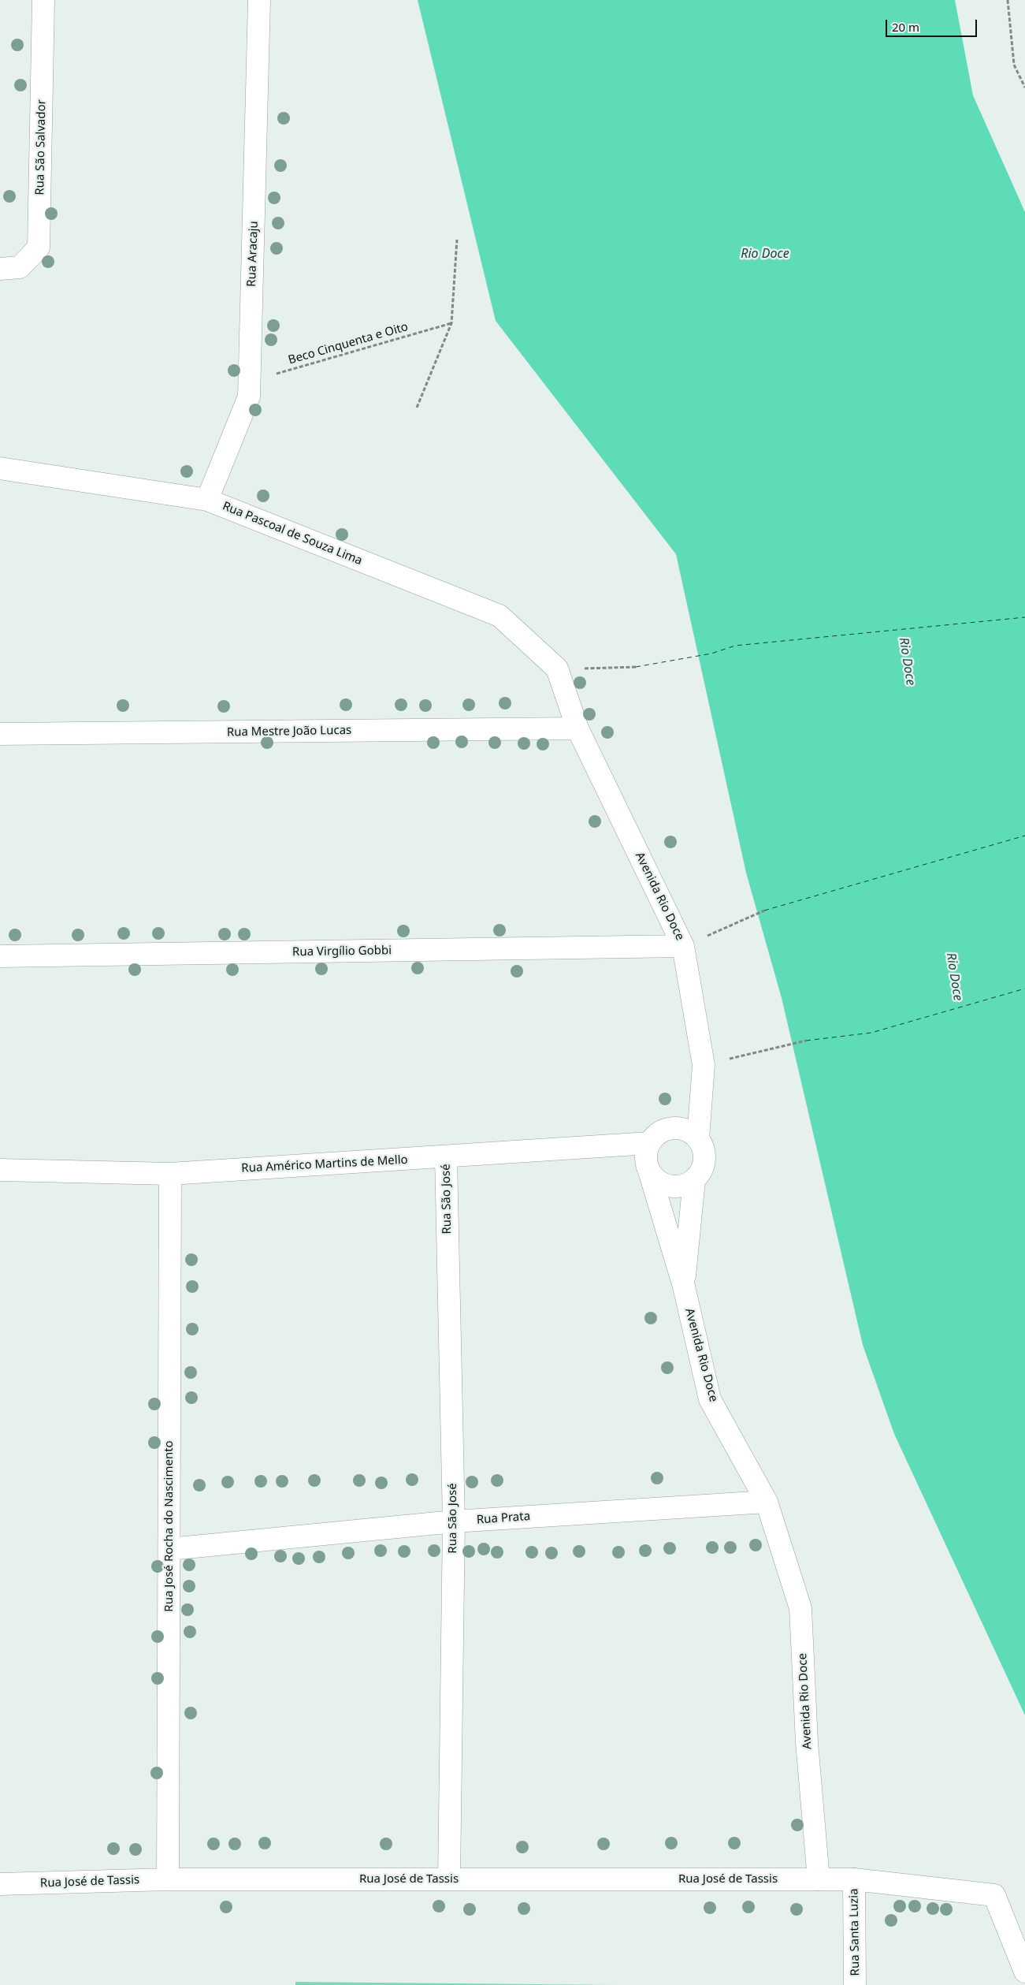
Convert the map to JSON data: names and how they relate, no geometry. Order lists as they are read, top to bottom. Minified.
{"streets":{"street":["Rua São Salvador","Rua Aracaju","Rua Pascoal de Souza Lima","Rua Mestre João Lucas","Avenida Rio Doce","Rua Virgílio Gobbi","Rua Américo Martins de Mello","Rua São José","Rua Prata","Rua José Rocha do Nascimento","Rua José de Tassis","Rua Santa Luzia"],"path":["Beco Cinquenta e Oito"]},"crossings":[["Rua Aracaju","Beco Cinquenta e Oito"],["Rua Aracaju","Rua Pascoal de Souza Lima"],["Rua Pascoal de Souza Lima","Avenida Rio Doce"],["Rua Mestre João Lucas","Avenida Rio Doce"],["Avenida Rio Doce","Rua Virgílio Gobbi"],["Avenida Rio Doce","Rua Américo Martins de Mello"],["Avenida Rio Doce","Rua Prata"],["Avenida Rio Doce","Rua José de Tassis"],["Rua Américo Martins de Mello","Rua São José"],["Rua Américo Martins de Mello","Rua José Rocha do Nascimento"],["Rua São José","Rua Prata"],["Rua São José","Rua José de Tassis"],["Rua Prata","Rua José Rocha do Nascimento"],["Rua José Rocha do Nascimento","Rua José de Tassis"]],"water":["Rio Doce"],"scale_bar":"20 m"}
